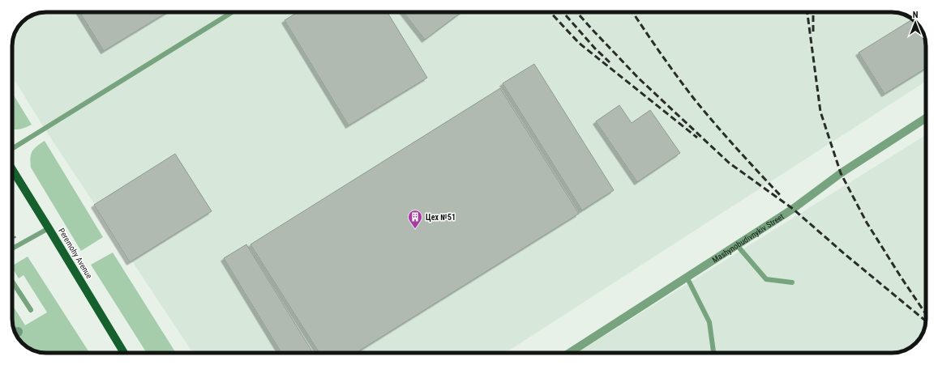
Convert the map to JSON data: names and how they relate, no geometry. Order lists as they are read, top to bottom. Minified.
{"streets":{"main road":["Peremohy Avenue"],"street":["Mashynobudivnykiv Street"]},"places":{"building":["Цех №51"]},"north":"top"}
